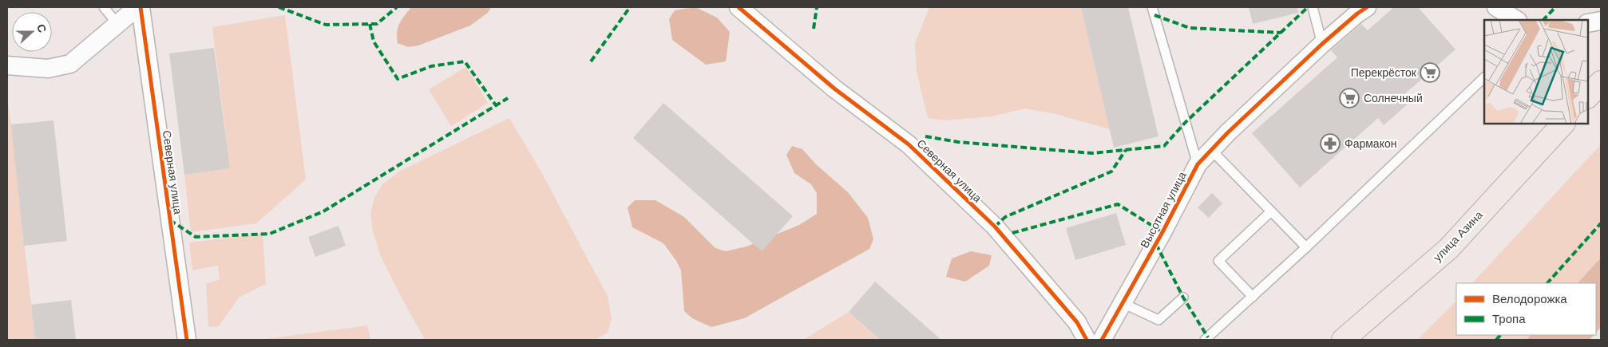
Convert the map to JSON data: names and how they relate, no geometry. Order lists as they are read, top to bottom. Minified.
{"streets":{"main road":["улица Азина"],"street":["Северная улица","Высотная улица"]},"places":{"supermarket":["Перекрёсток","Солнечный"],"pharmacy":["Фармакон"]},"legend":["Велодорожка","Тропа"],"north":"right"}
